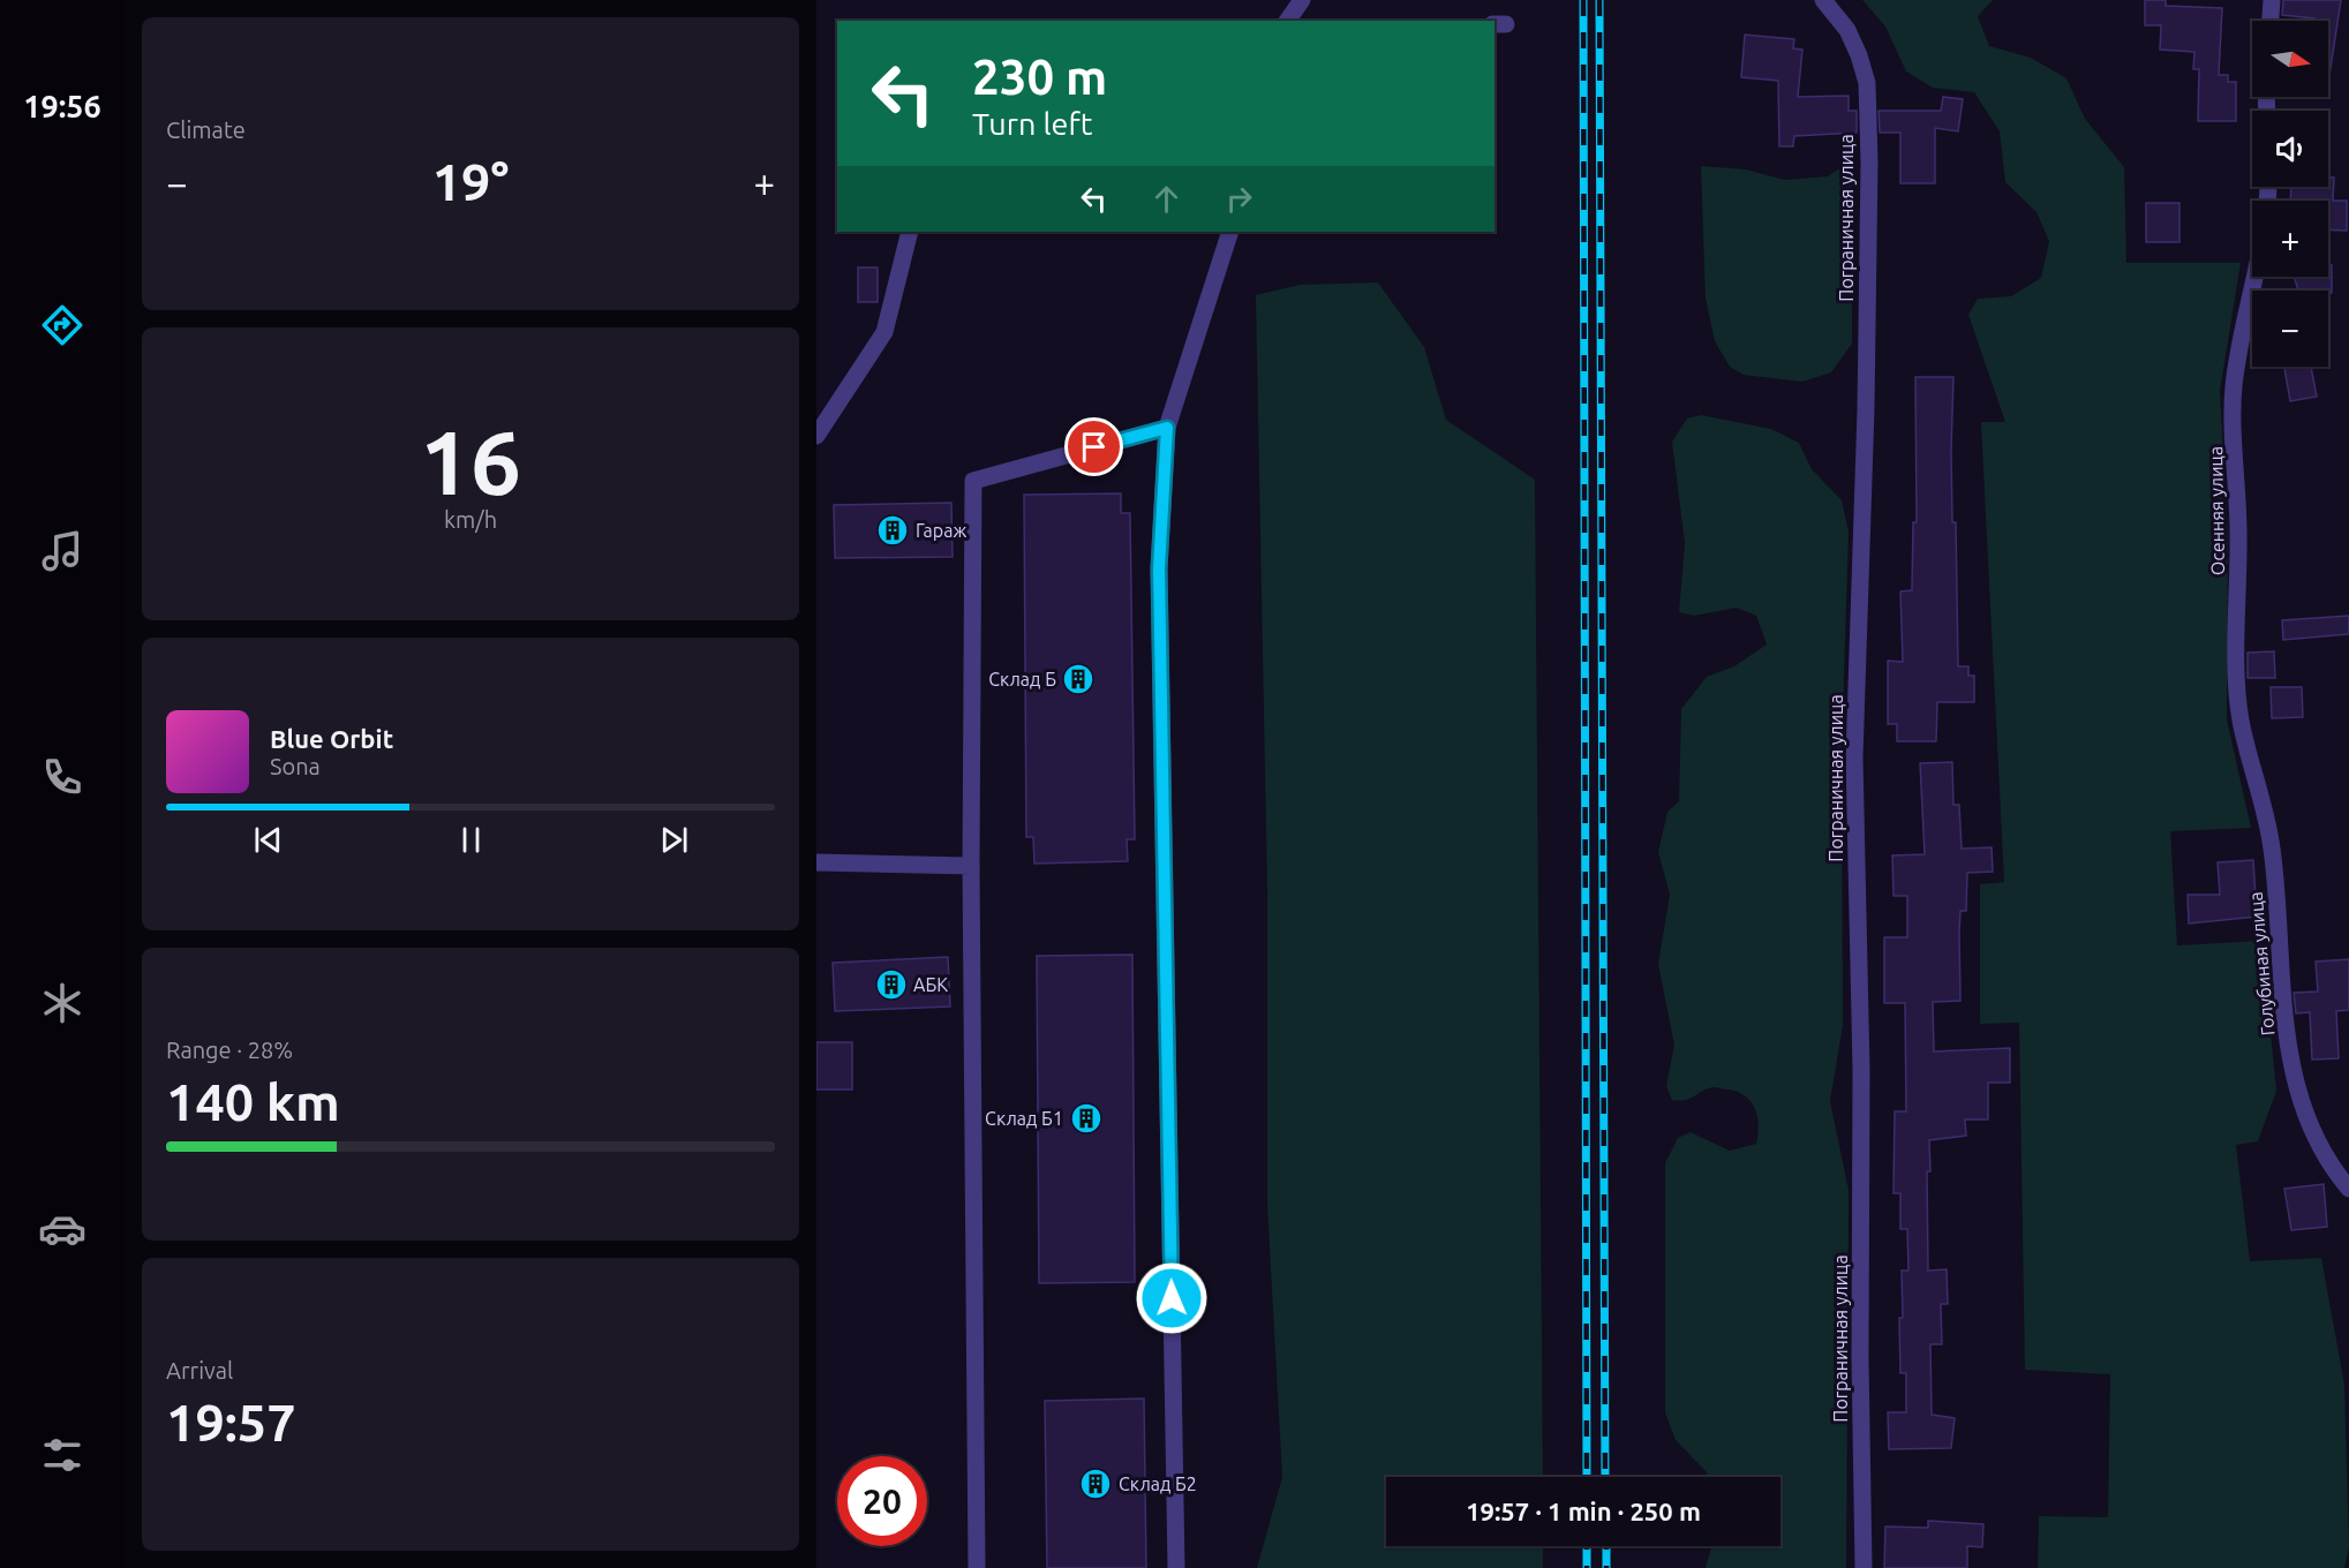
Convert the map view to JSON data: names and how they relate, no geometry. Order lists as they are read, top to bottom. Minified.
{"streets":{"street":["Пограничная улица","Осенняя улица","Голубиная улица"]},"crossings":[["Осенняя улица","Голубиная улица"]],"places":{"building":["Гараж","Склад Б","АБК","Склад Б1","Склад Б2"]},"north":"right","page":{"tabs":"19:56","tile":["Climate",["16","km/h"],["Range · 28%","140 km"],["Arrival","19:57"]],"map_buttons":["+","−"],"turn":["230 m","Turn left"],"heat":["−","19°","+"],"song":["Blue Orbit","Sona"],"limit":"20","trip":"19:57 · 1 min · 250 m"}}
